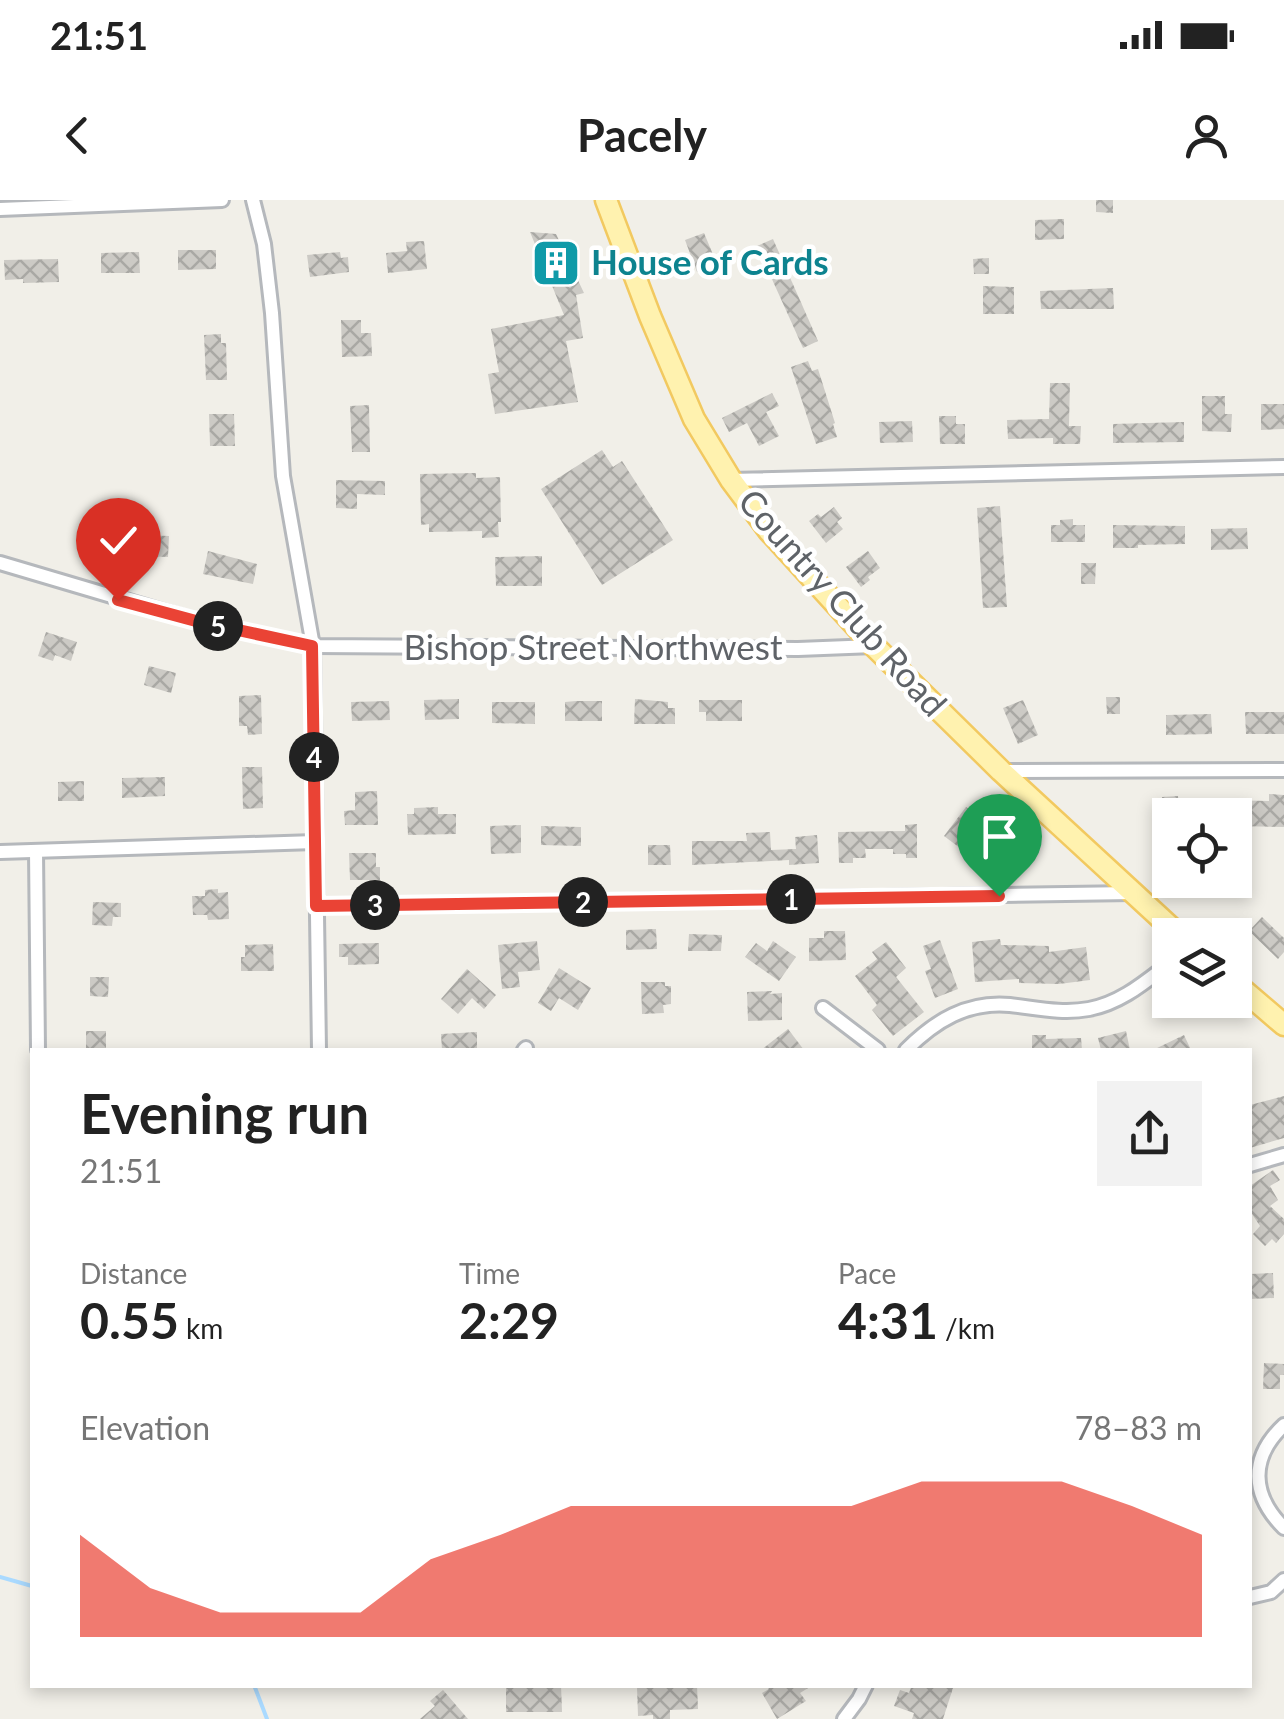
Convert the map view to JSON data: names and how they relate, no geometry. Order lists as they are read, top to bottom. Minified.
{"streets":{"main road":["Country Club Road"],"street":["Bishop Street Northwest"]},"crossings":[["Country Club Road","Bishop Street Northwest"]],"places":{"building":["House of Cards"]},"page":{"status":"21:51","header":"Pacely","pins":["5","4","1","2","3"],"heading":["Evening run","21:51"],"stats":[["Distance","0.55 km"],["Time","2:29"],["Pace","4:31 /km"]],"chart":["Elevation","78–83 m"]}}
